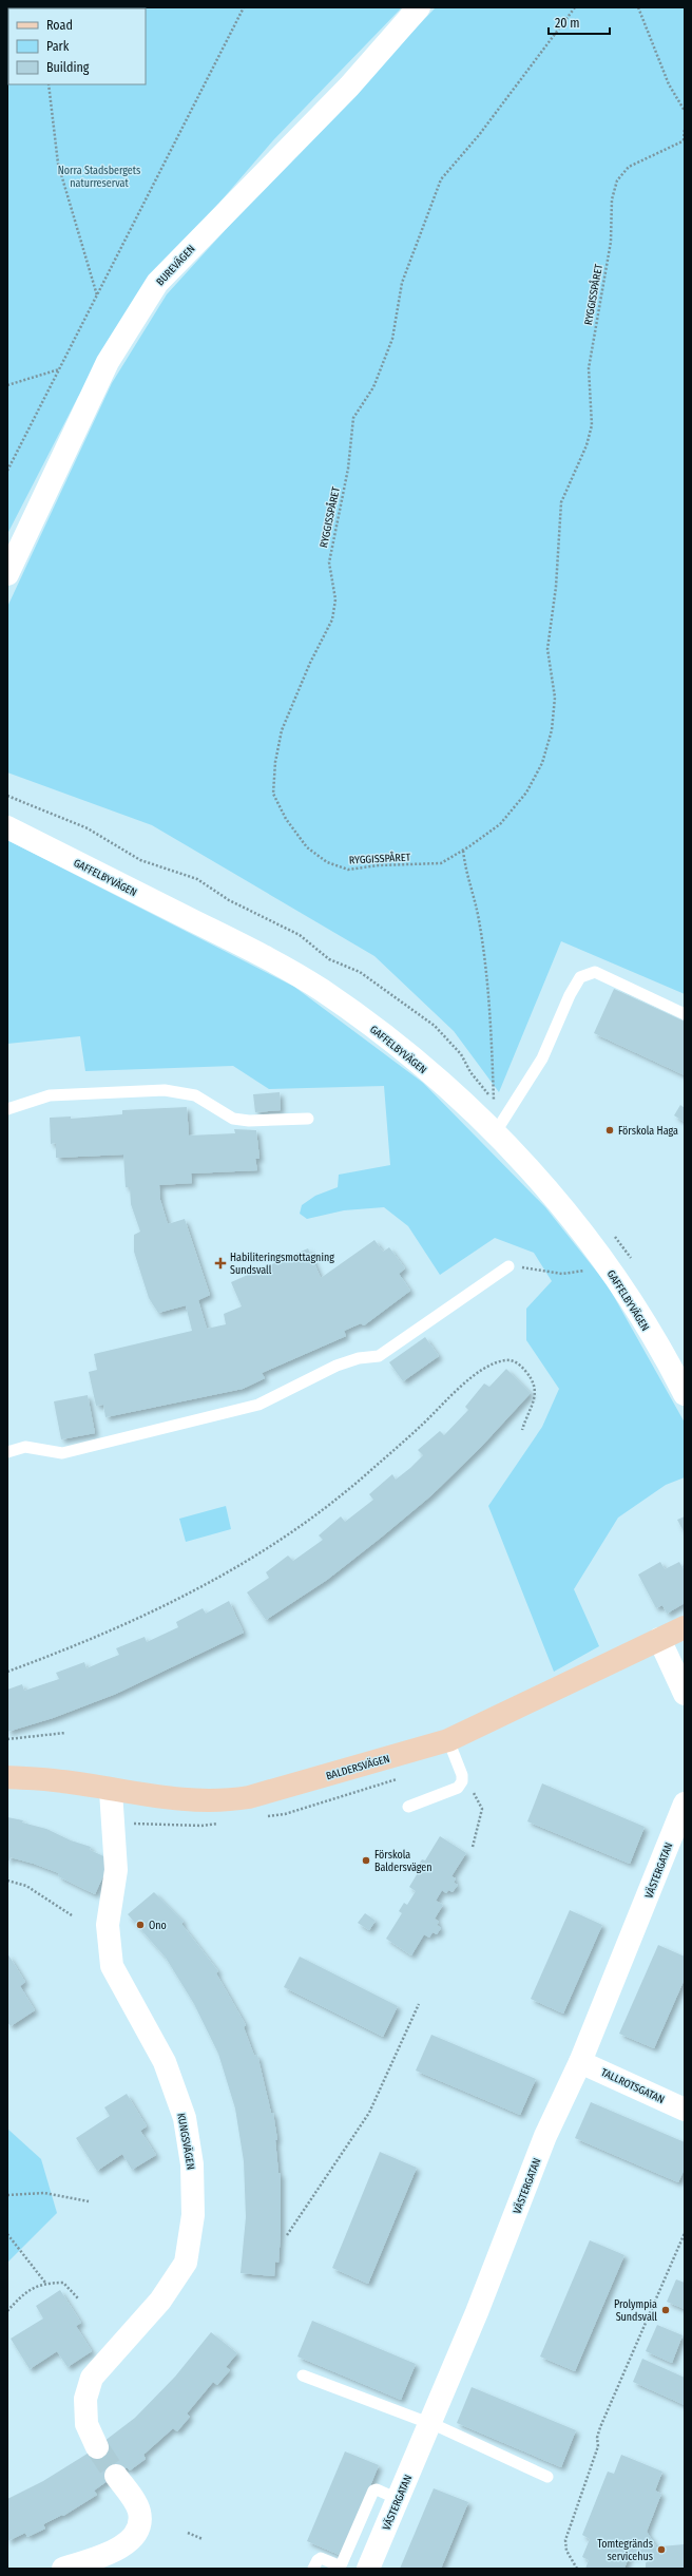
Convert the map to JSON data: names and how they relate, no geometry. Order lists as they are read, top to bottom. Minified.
{"streets":{"street":["BUREVÄGEN","GAFFELBYVÄGEN","BALDERSVÄGEN","VÄSTERGATAN","TALLROTSGATAN","KUNGSVÄGEN"],"path":["RYGGISSPÅRET"]},"crossings":[["BALDERSVÄGEN","KUNGSVÄGEN"],["VÄSTERGATAN","TALLROTSGATAN"]],"parks":["Norra Stadsbergets naturreservat"],"places":{"other":["Förskola Haga","Förskola Baldersvägen","Ono","Prolympia Sundsvall","Tomtegränds servicehus"],"health":["Habiliteringsmottagning Sundsvall"]},"legend":["Road","Park","Building"],"scale_bar":"20 m"}
